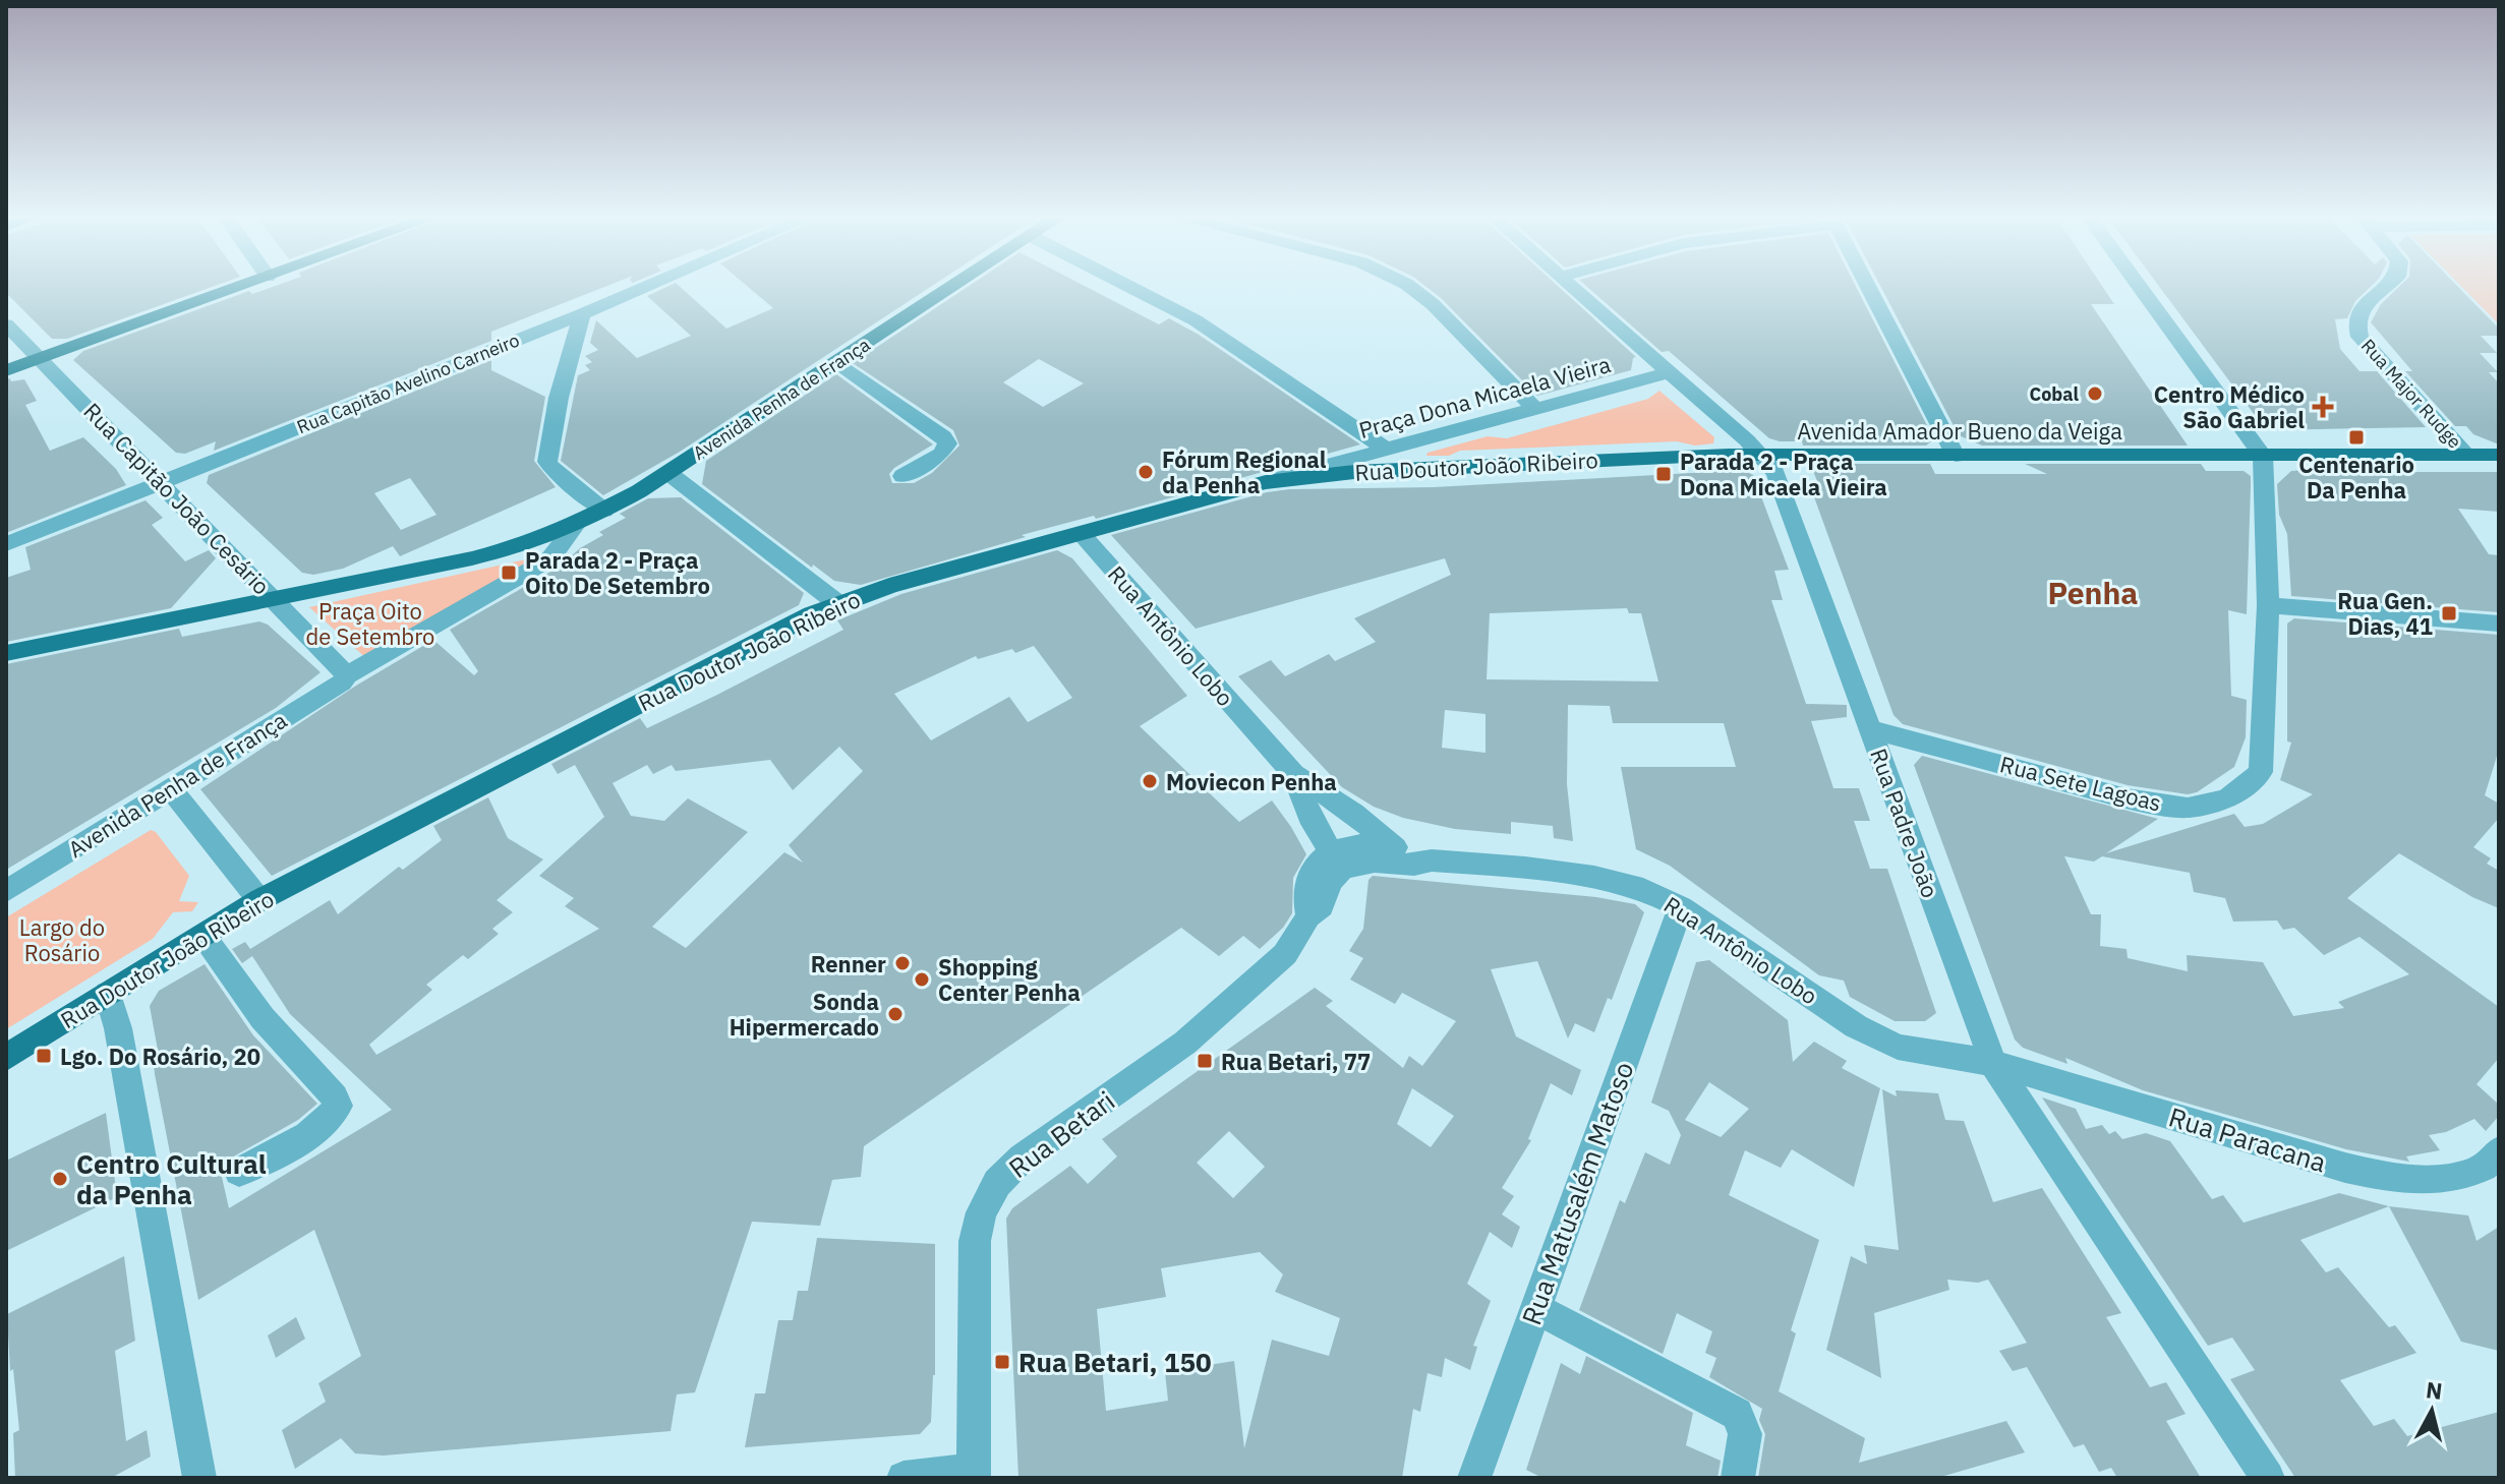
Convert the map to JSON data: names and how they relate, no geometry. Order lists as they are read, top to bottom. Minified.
{"streets":{"main road":["Avenida Penha de França","Avenida Amador Bueno da Veiga","Rua Doutor João Ribeiro"],"street":["Rua Capitão Avelino Carneiro","Rua Major Rudge","Praça Dona Micaela Vieira","Rua Capitão João Cesário","Rua Antônio Lobo","Rua Sete Lagoas","Rua Padre João","Rua Betari","Rua Paracana","Rua Matusalém Matoso"]},"crossings":[["Rua Capitão Avelino Carneiro","Rua Capitão João Cesário"],["Rua Major Rudge","Avenida Amador Bueno da Veiga"],["Praça Dona Micaela Vieira","Rua Doutor João Ribeiro"],["Praça Dona Micaela Vieira","Rua Padre João"],["Avenida Penha de França","Rua Capitão João Cesário"],["Avenida Amador Bueno da Veiga","Rua Doutor João Ribeiro"],["Avenida Amador Bueno da Veiga","Rua Sete Lagoas"],["Avenida Amador Bueno da Veiga","Rua Padre João"],["Rua Doutor João Ribeiro","Rua Antônio Lobo"],["Rua Doutor João Ribeiro","Rua Padre João"],["Rua Antônio Lobo","Rua Padre João"],["Rua Antônio Lobo","Rua Betari"],["Rua Antônio Lobo","Rua Paracana"],["Rua Antônio Lobo","Rua Matusalém Matoso"],["Rua Sete Lagoas","Rua Padre João"],["Rua Padre João","Rua Paracana"]],"districts":["Penha"],"parks":["Praça Oito de Setembro","Largo do Rosário"],"places":{"other":["Cobal","Fórum Regional da Penha","Moviecon Penha","Renner","Shopping Center Penha","Sonda Hipermercado","Centro Cultural da Penha"],"health":["Centro Médico São Gabriel"],"transit":["Centenario Da Penha","Parada 2 - Praça Dona Micaela Vieira","Parada 2 - Praça Oito De Setembro","Rua Gen. Dias, 41","Lgo. Do Rosário, 20","Rua Betari, 77","Rua Betari, 150"]},"north":"top"}
